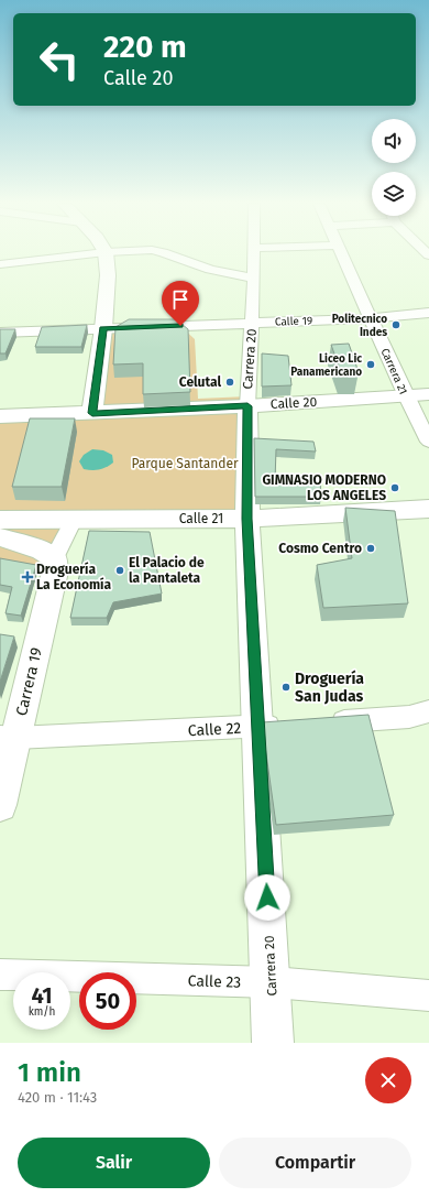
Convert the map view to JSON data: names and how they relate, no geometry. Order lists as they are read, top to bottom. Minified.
{"streets":{"main road":["Carrera 20","Calle 20","Calle 21","Carrera 19"],"street":["Calle 19","Carrera 21","Calle 22","Calle 23"]},"crossings":[["Calle 19","Carrera 20"],["Calle 19","Carrera 21"],["Carrera 20","Calle 20"],["Carrera 20","Calle 21"],["Carrera 20","Calle 22"],["Carrera 20","Calle 23"],["Carrera 21","Calle 20"],["Carrera 19","Calle 22"]],"parks":["Parque Santander"],"places":{"other":["Politecnico Indes","Liceo Lic Panamericano","Celutal","GIMNASIO MODERNO LOS ANGELES","Cosmo Centro","El Palacio de la Pantaleta","Droguería San Judas"],"health":["Droguería La Economía"]},"page":{"turn":["220 m","Calle 20"],"speed":"41 km/h","limit":"50","heading":["1 min","420 m · 11:43"],"buttons":["Salir","Compartir"]}}
